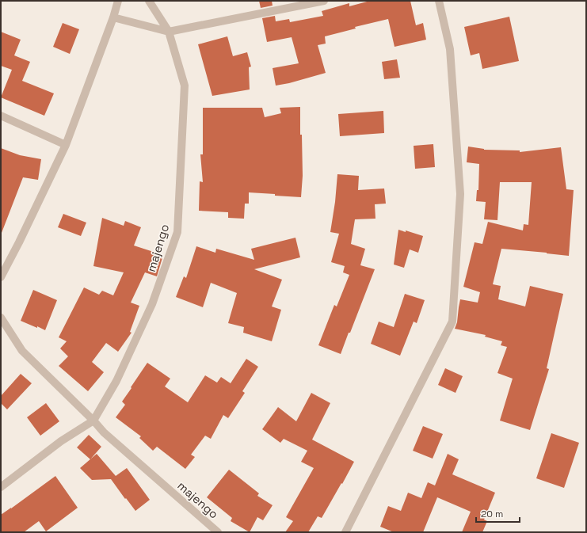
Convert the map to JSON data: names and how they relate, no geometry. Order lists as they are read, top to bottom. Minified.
{"streets":{"street":["majengo"]},"scale_bar":"20 m"}
